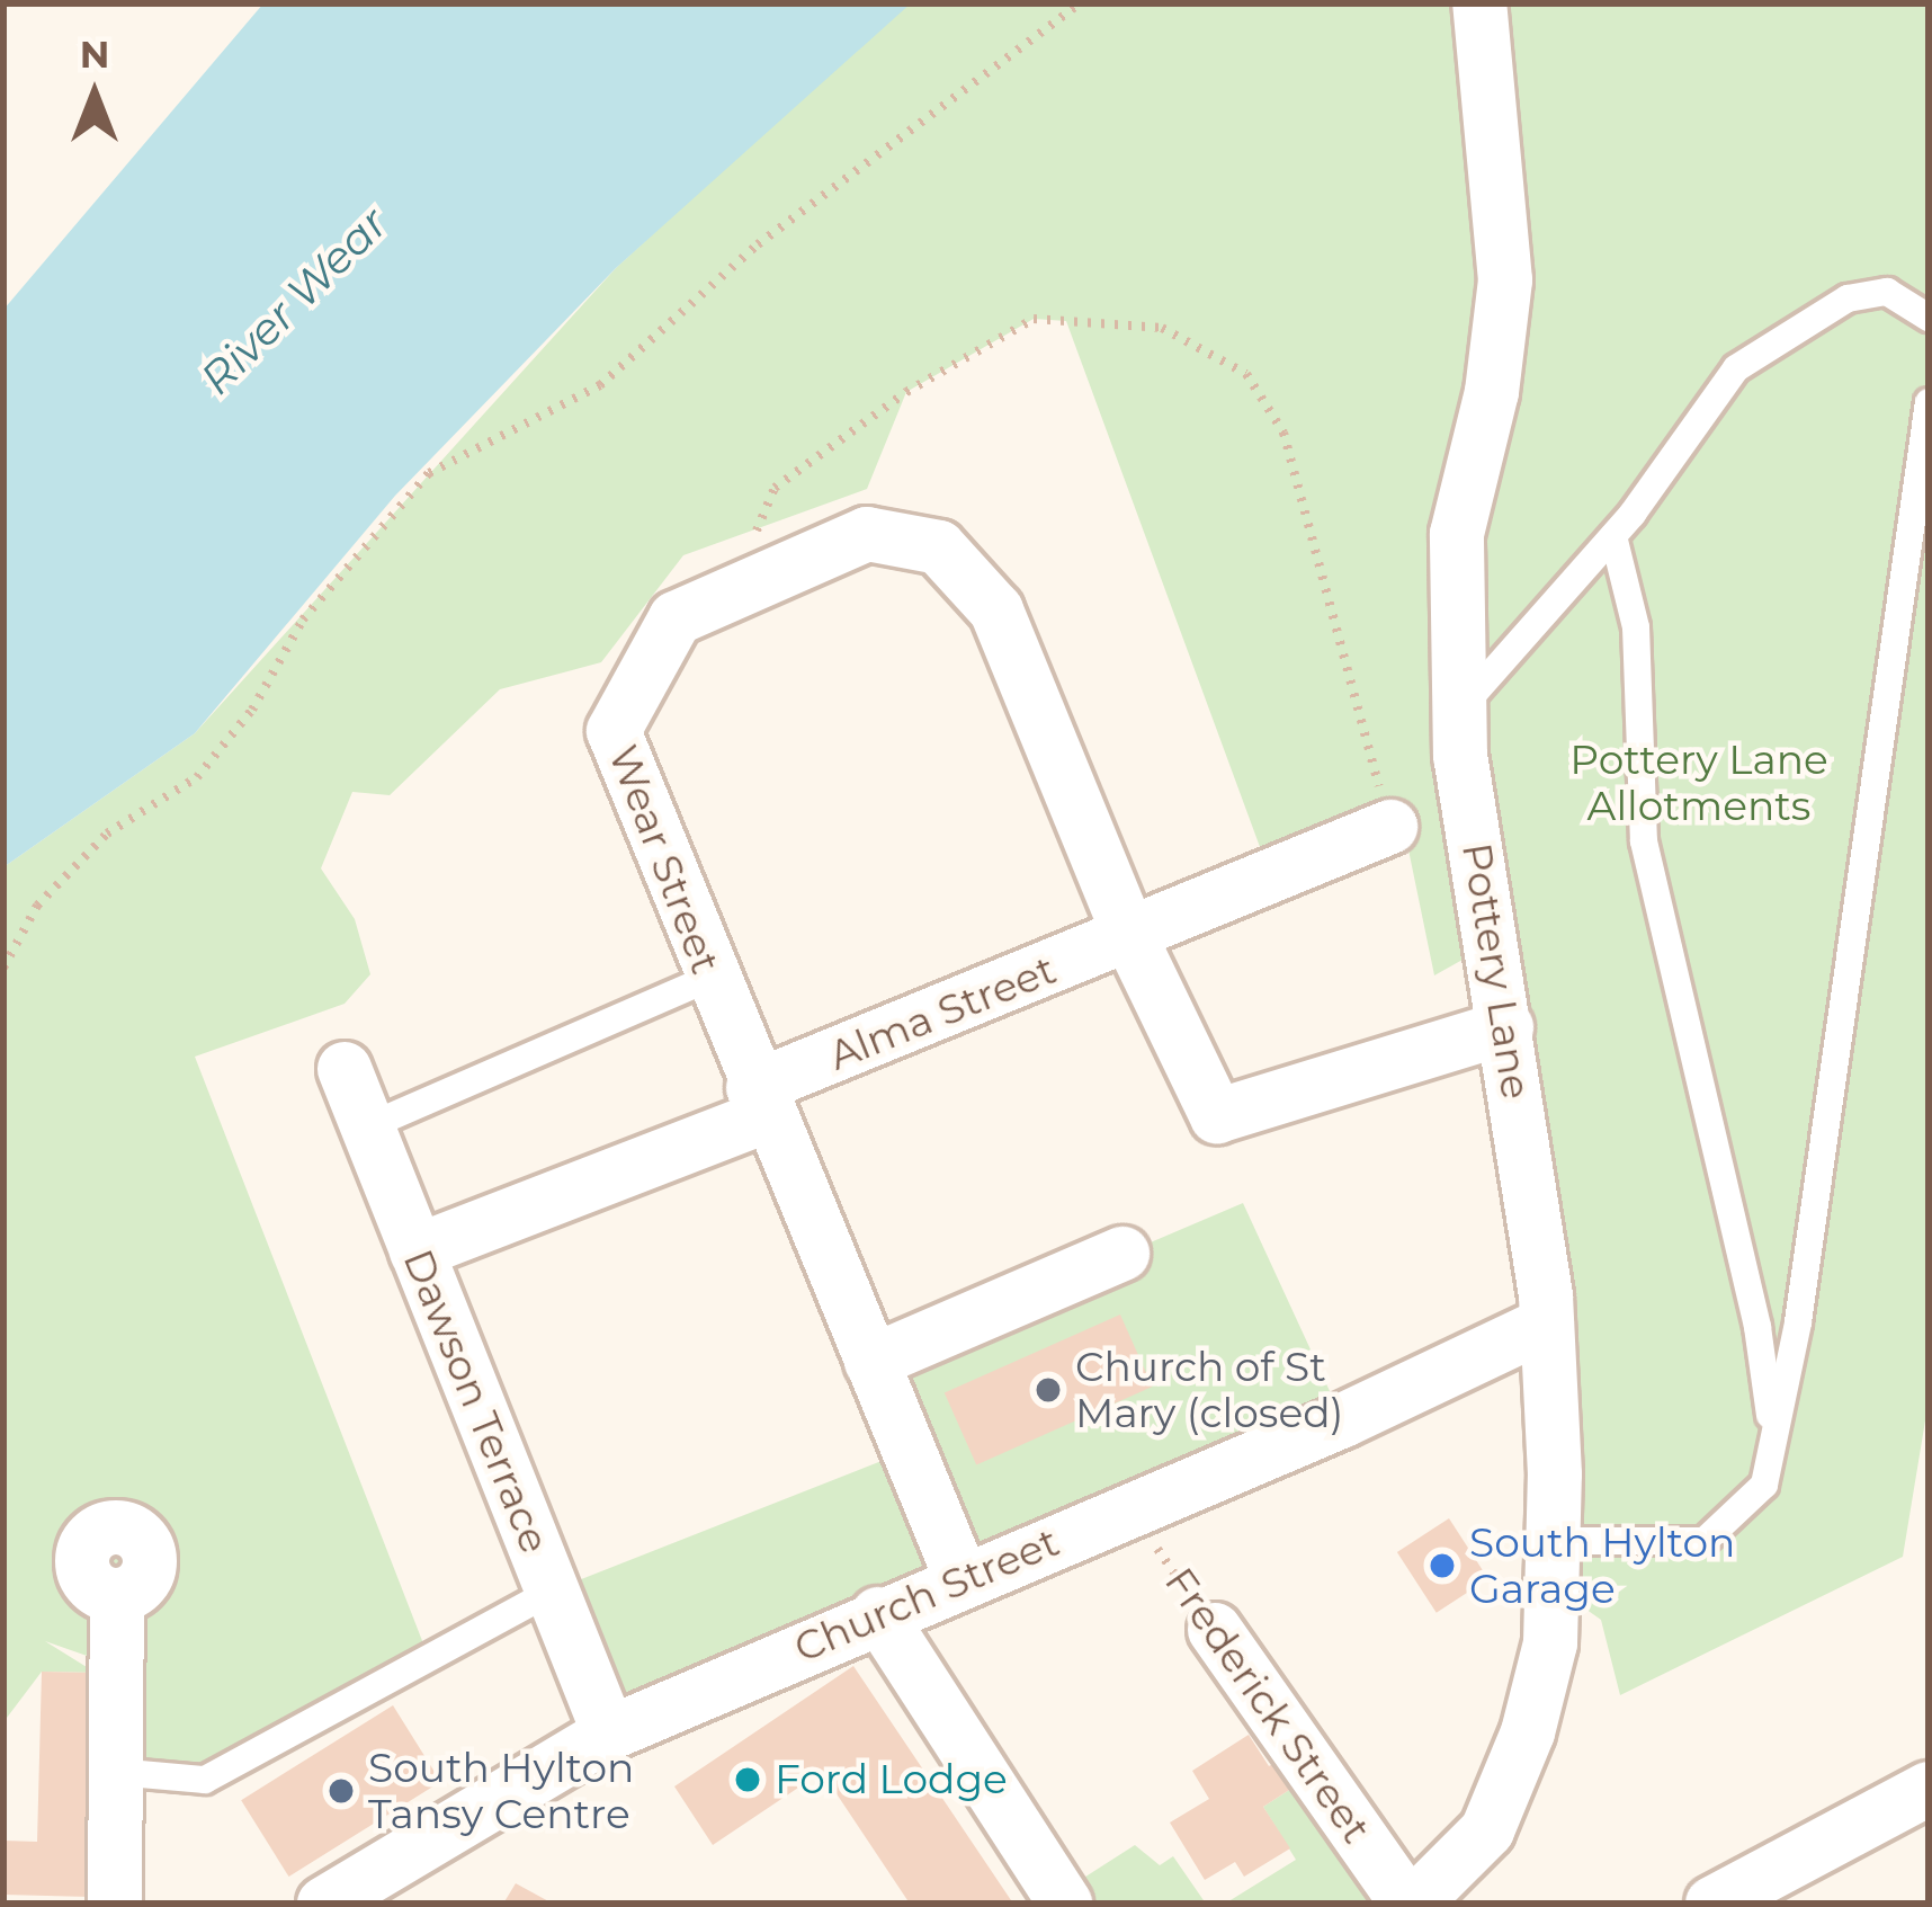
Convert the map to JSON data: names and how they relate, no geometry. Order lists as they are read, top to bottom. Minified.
{"streets":{"street":["Wear Street","Pottery Lane","Alma Street","Dawson Terrace","Church Street","Frederick Street"]},"crossings":[["Wear Street","Pottery Lane"],["Wear Street","Alma Street"],["Wear Street","Church Street"],["Pottery Lane","Church Street"],["Pottery Lane","Frederick Street"],["Alma Street","Dawson Terrace"],["Dawson Terrace","Church Street"],["Church Street","Frederick Street"]],"water":["River Wear"],"parks":["Pottery Lane Allotments"],"places":["Church of St Mary (closed)","South Hylton Garage","Ford Lodge","South Hylton Tansy Centre"],"north":"top"}
